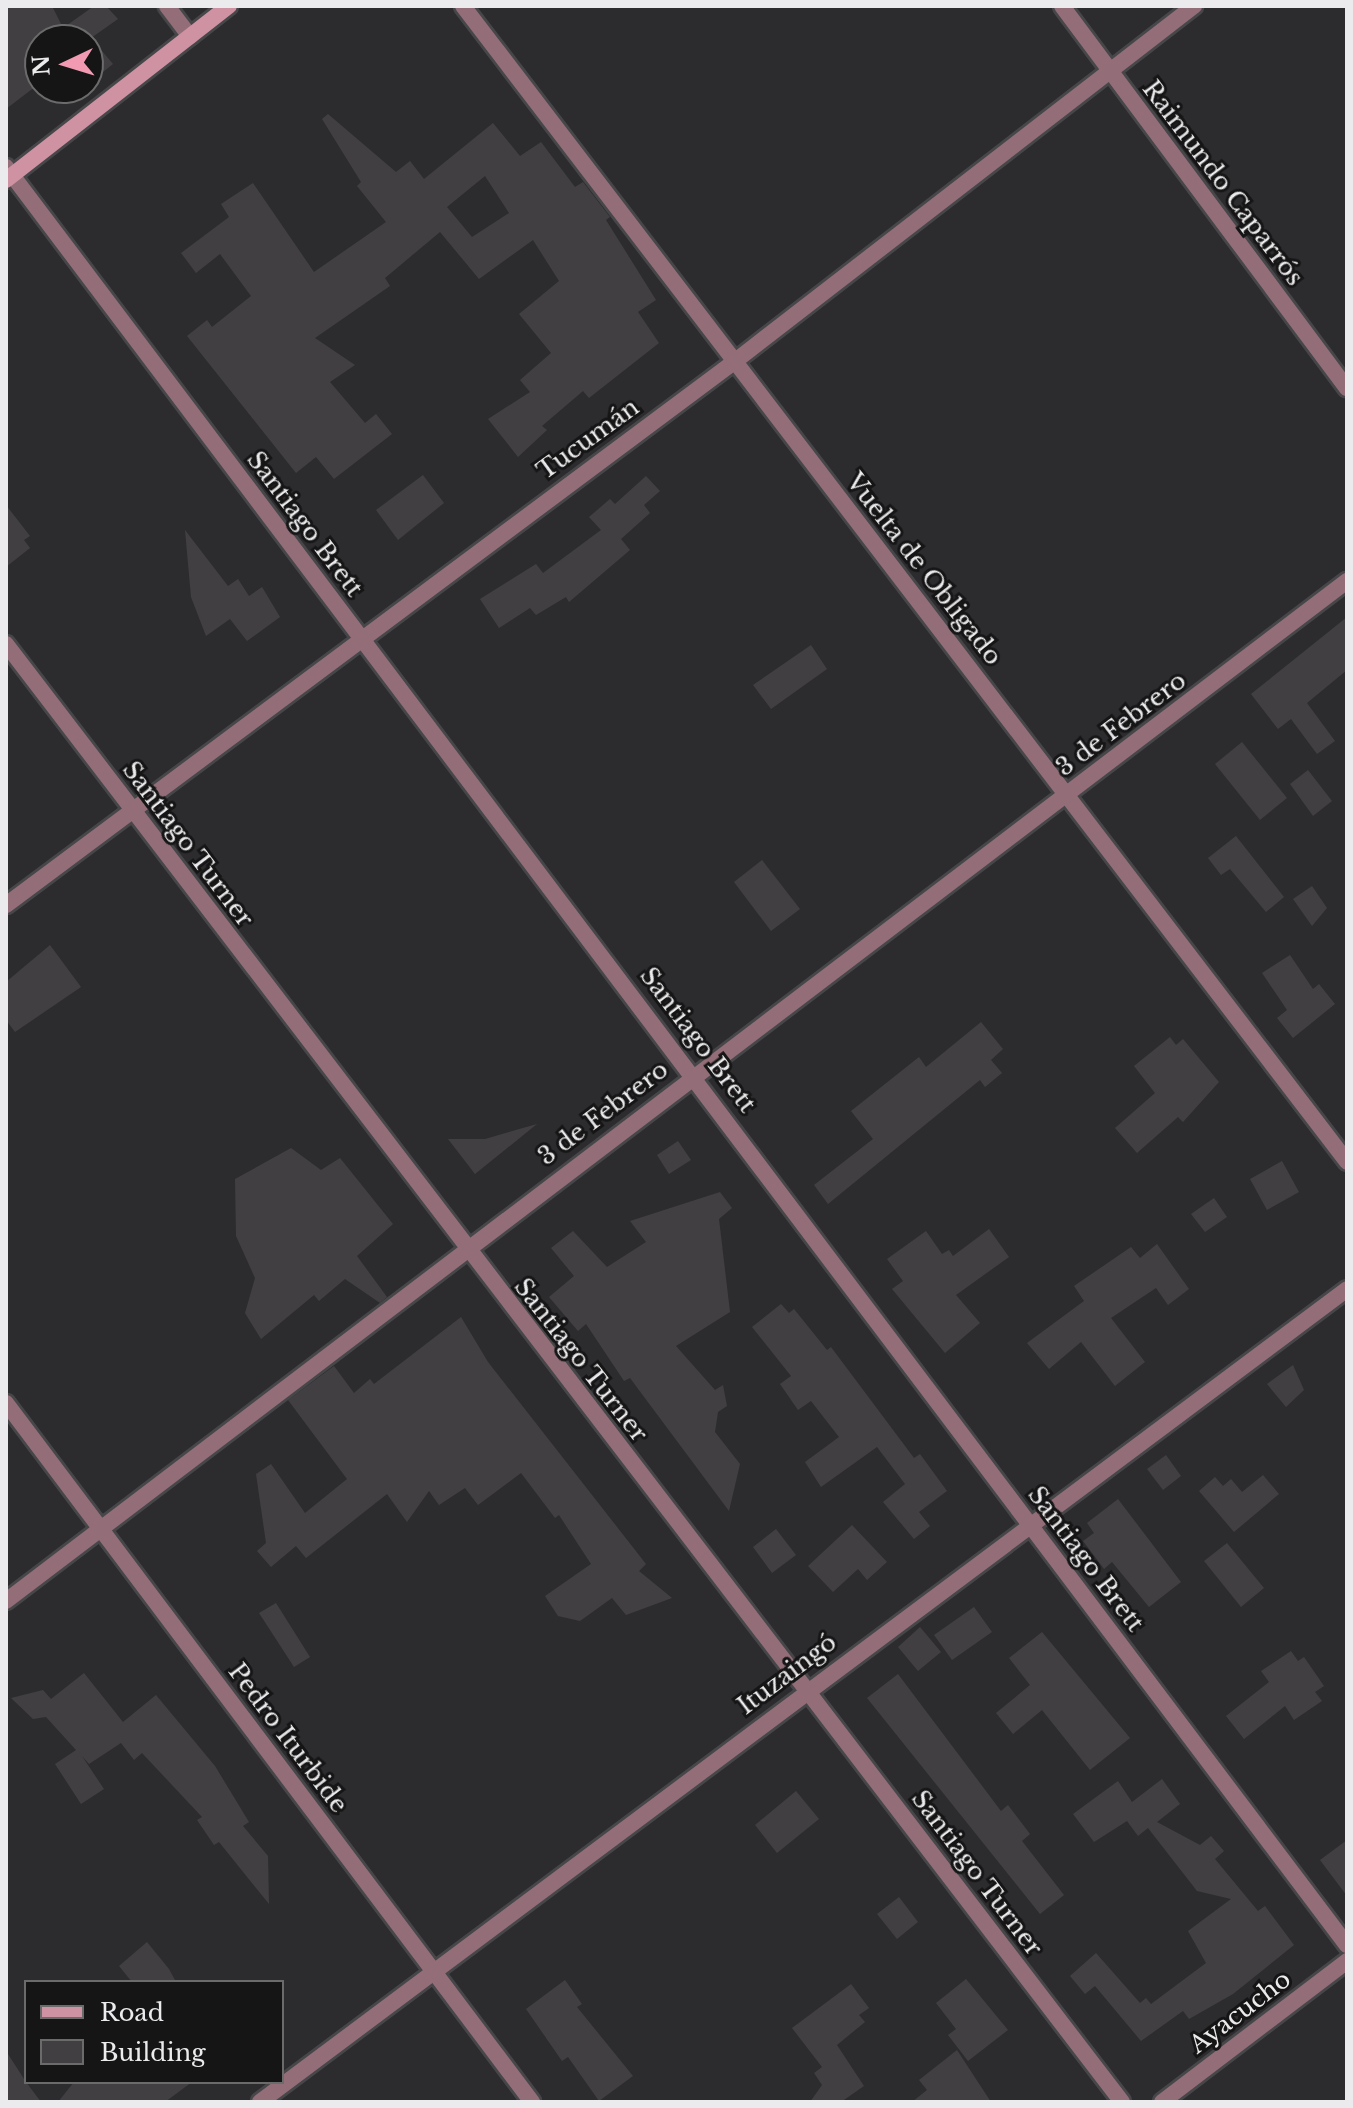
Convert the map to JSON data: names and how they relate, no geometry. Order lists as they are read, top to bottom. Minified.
{"streets":{"street":["Raimundo Caparrós","Tucumán","Santiago Brett","Vuelta de Obligado","3 de Febrero","Santiago Turner","Ituzaingó","Pedro Iturbide","Ayacucho"]},"crossings":[["Raimundo Caparrós","Tucumán"],["Tucumán","Santiago Brett"],["Tucumán","Vuelta de Obligado"],["Tucumán","Santiago Turner"],["Santiago Brett","3 de Febrero"],["Santiago Brett","Ituzaingó"],["Vuelta de Obligado","3 de Febrero"],["3 de Febrero","Santiago Turner"],["3 de Febrero","Pedro Iturbide"],["Santiago Turner","Ituzaingó"],["Ituzaingó","Pedro Iturbide"]],"legend":["Road","Building"],"north":"left"}
